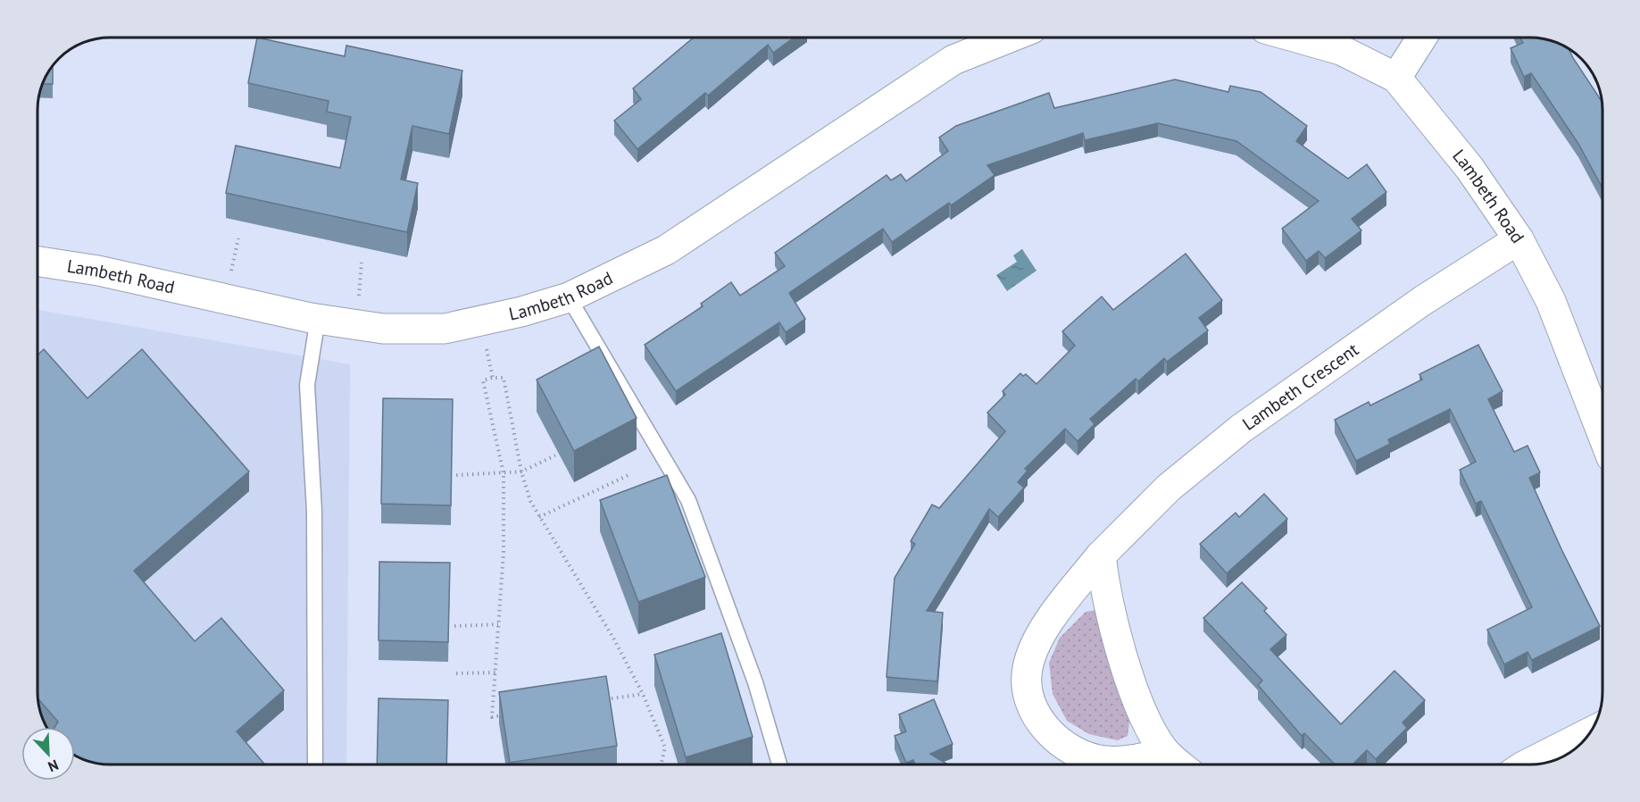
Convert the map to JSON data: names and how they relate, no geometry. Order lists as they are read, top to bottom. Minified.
{"streets":{"street":["Lambeth Road","Lambeth Crescent"]},"crossings":[["Lambeth Road","Lambeth Crescent"]],"north":"bottom right"}
